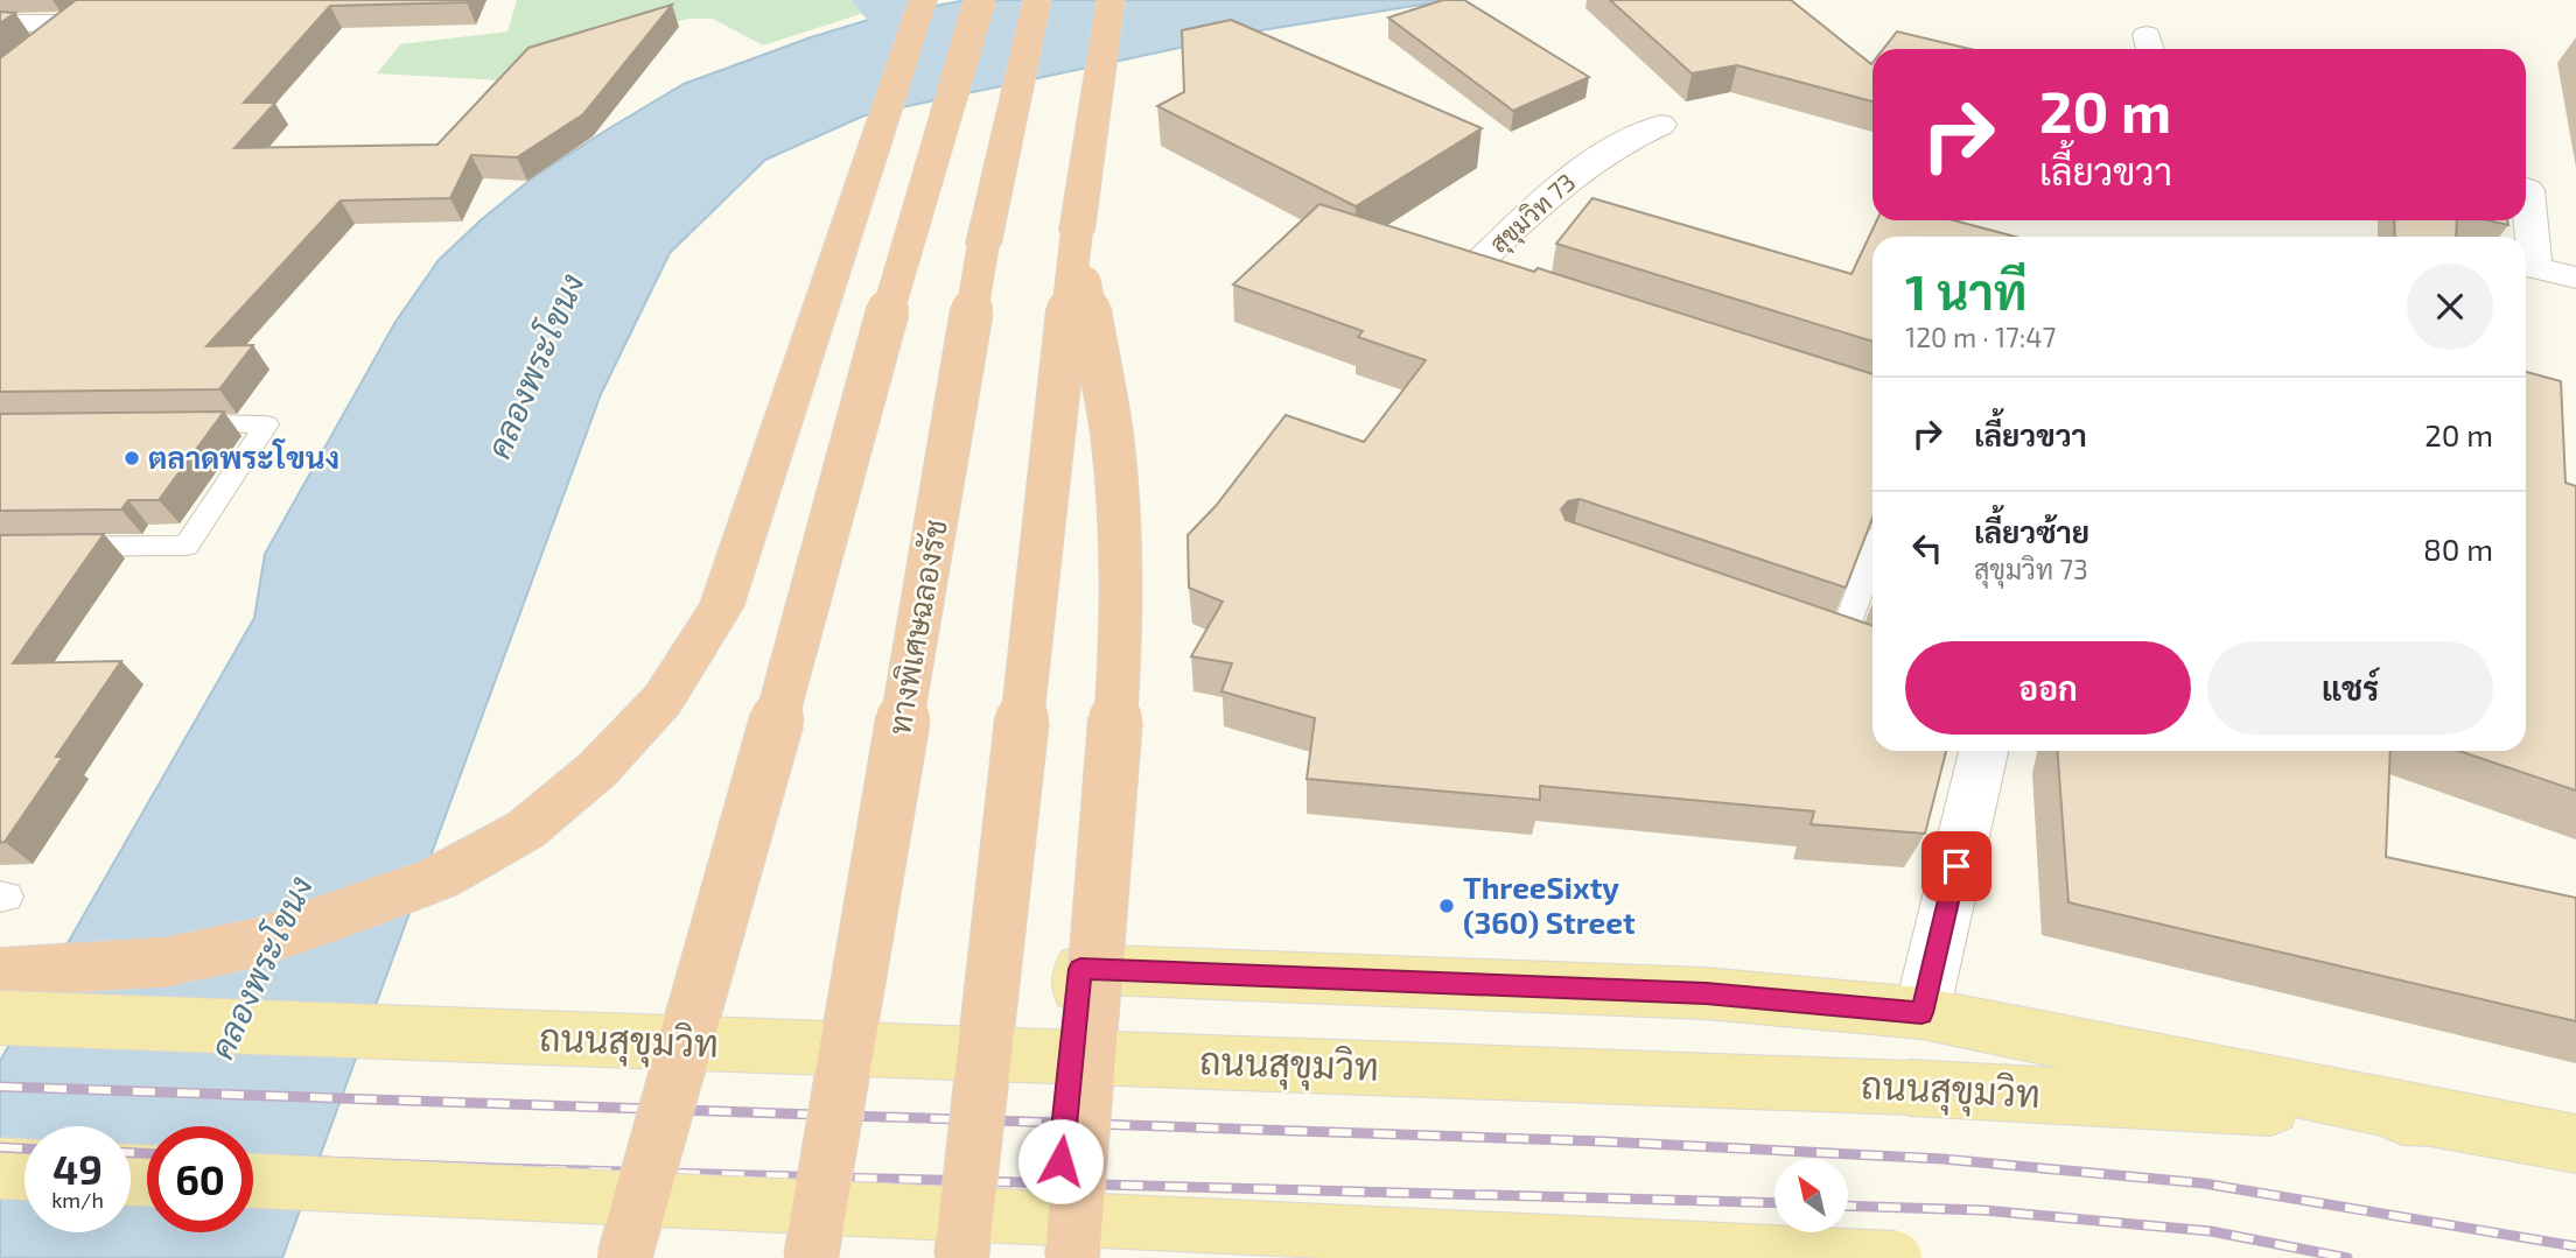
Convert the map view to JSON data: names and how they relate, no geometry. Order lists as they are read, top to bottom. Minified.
{"streets":{"highway":["ทางพิเศษฉลองรัช"],"main road":["ถนนสุขุมวิท"],"street":["สุขุมวิท 73"]},"water":["คลองพระโขนง"],"places":["ตลาดพระโขนง","ThreeSixty (360) Street"],"north":"top left","page":{"turn":["20 m","เลี้ยวขวา"],"heading":["1 นาที","120 m · 17:47"],"list":[{"name":"เลี้ยวขวา","value":"20 m"},{"name":"เลี้ยวซ้าย","note":"สุขุมวิท 73","value":"80 m"}],"buttons":["ออก","แชร์"],"speed":"49 km/h","limit":"60"}}
